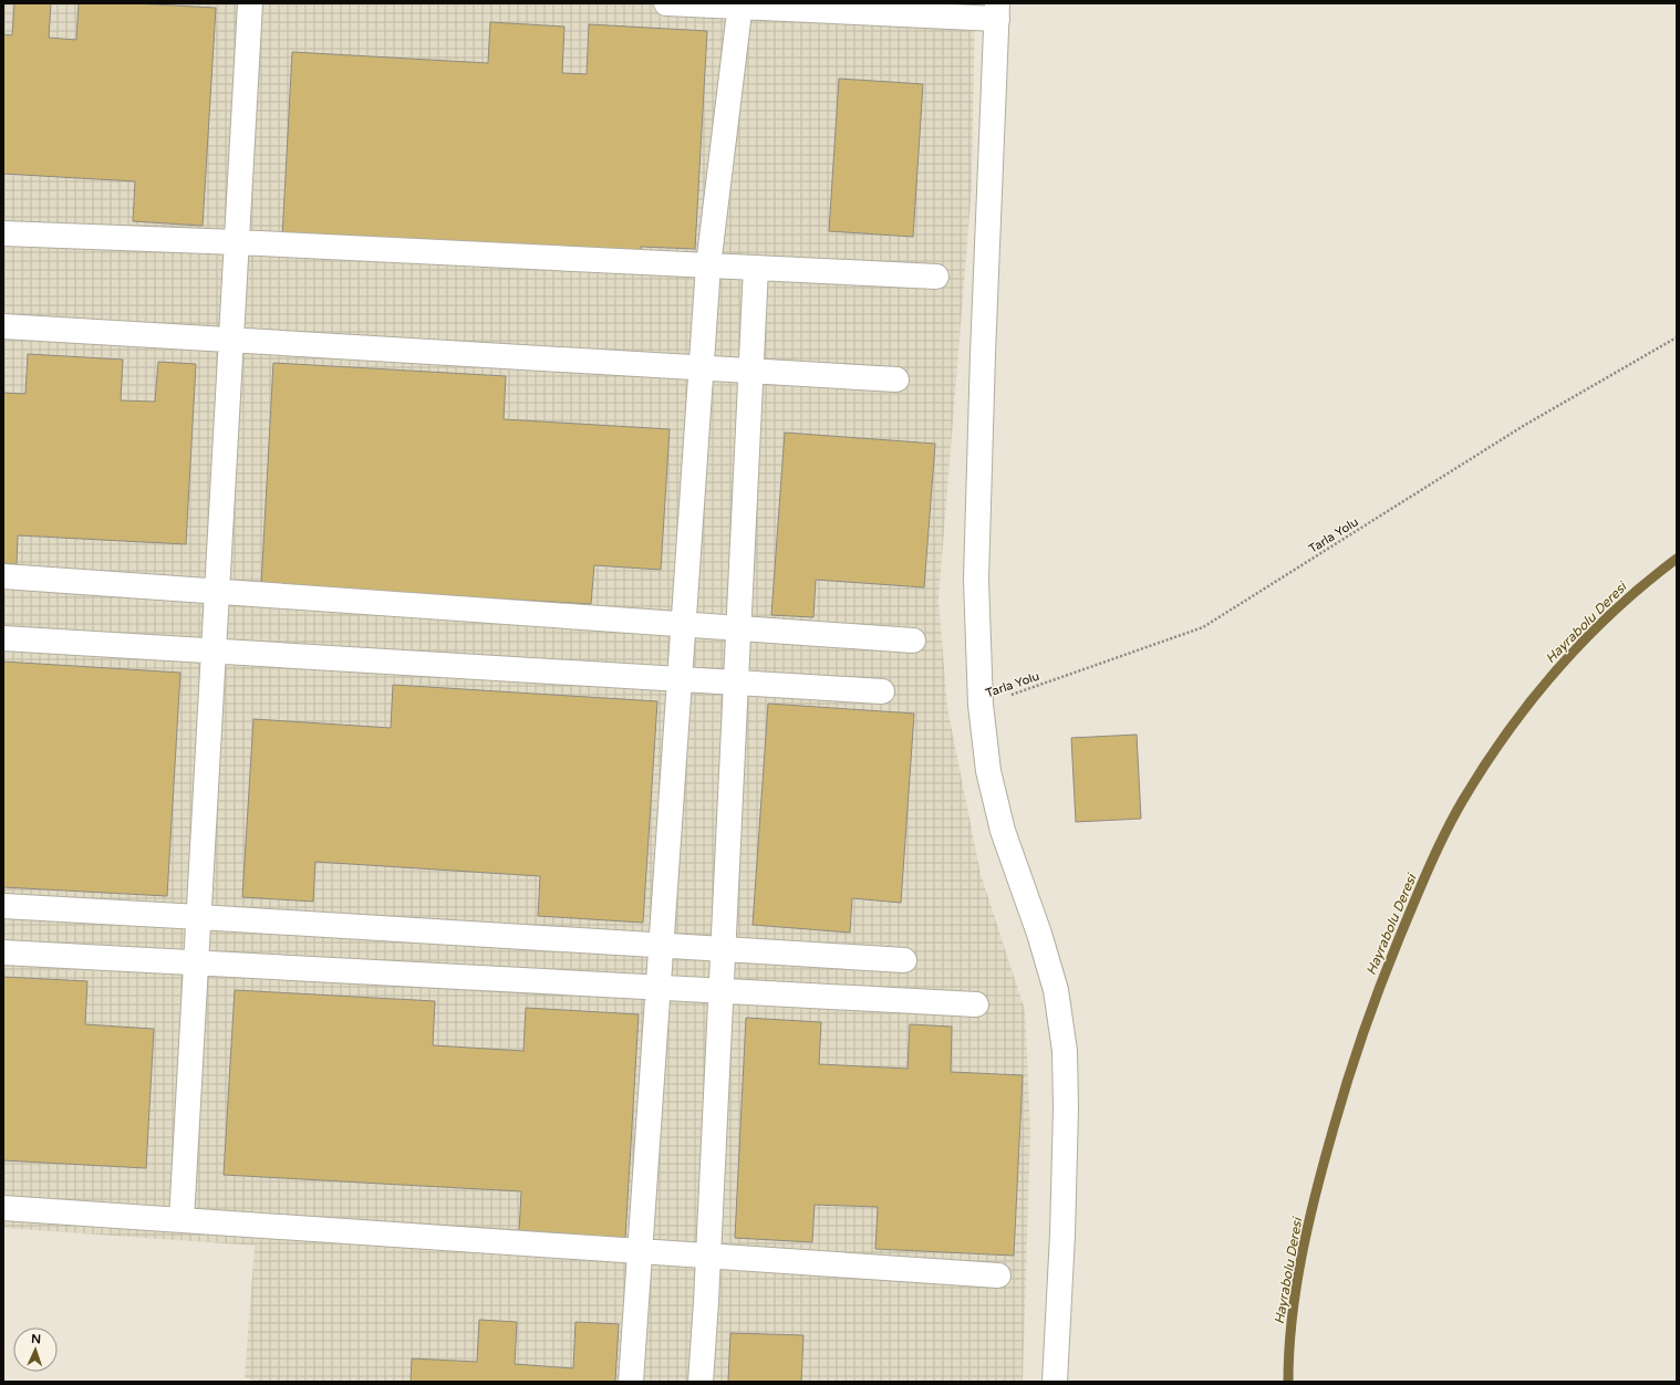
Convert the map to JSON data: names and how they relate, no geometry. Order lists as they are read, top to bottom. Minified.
{"streets":{"path":["Tarla Yolu"]},"water":["Hayrabolu Deresi"],"north":"top"}
